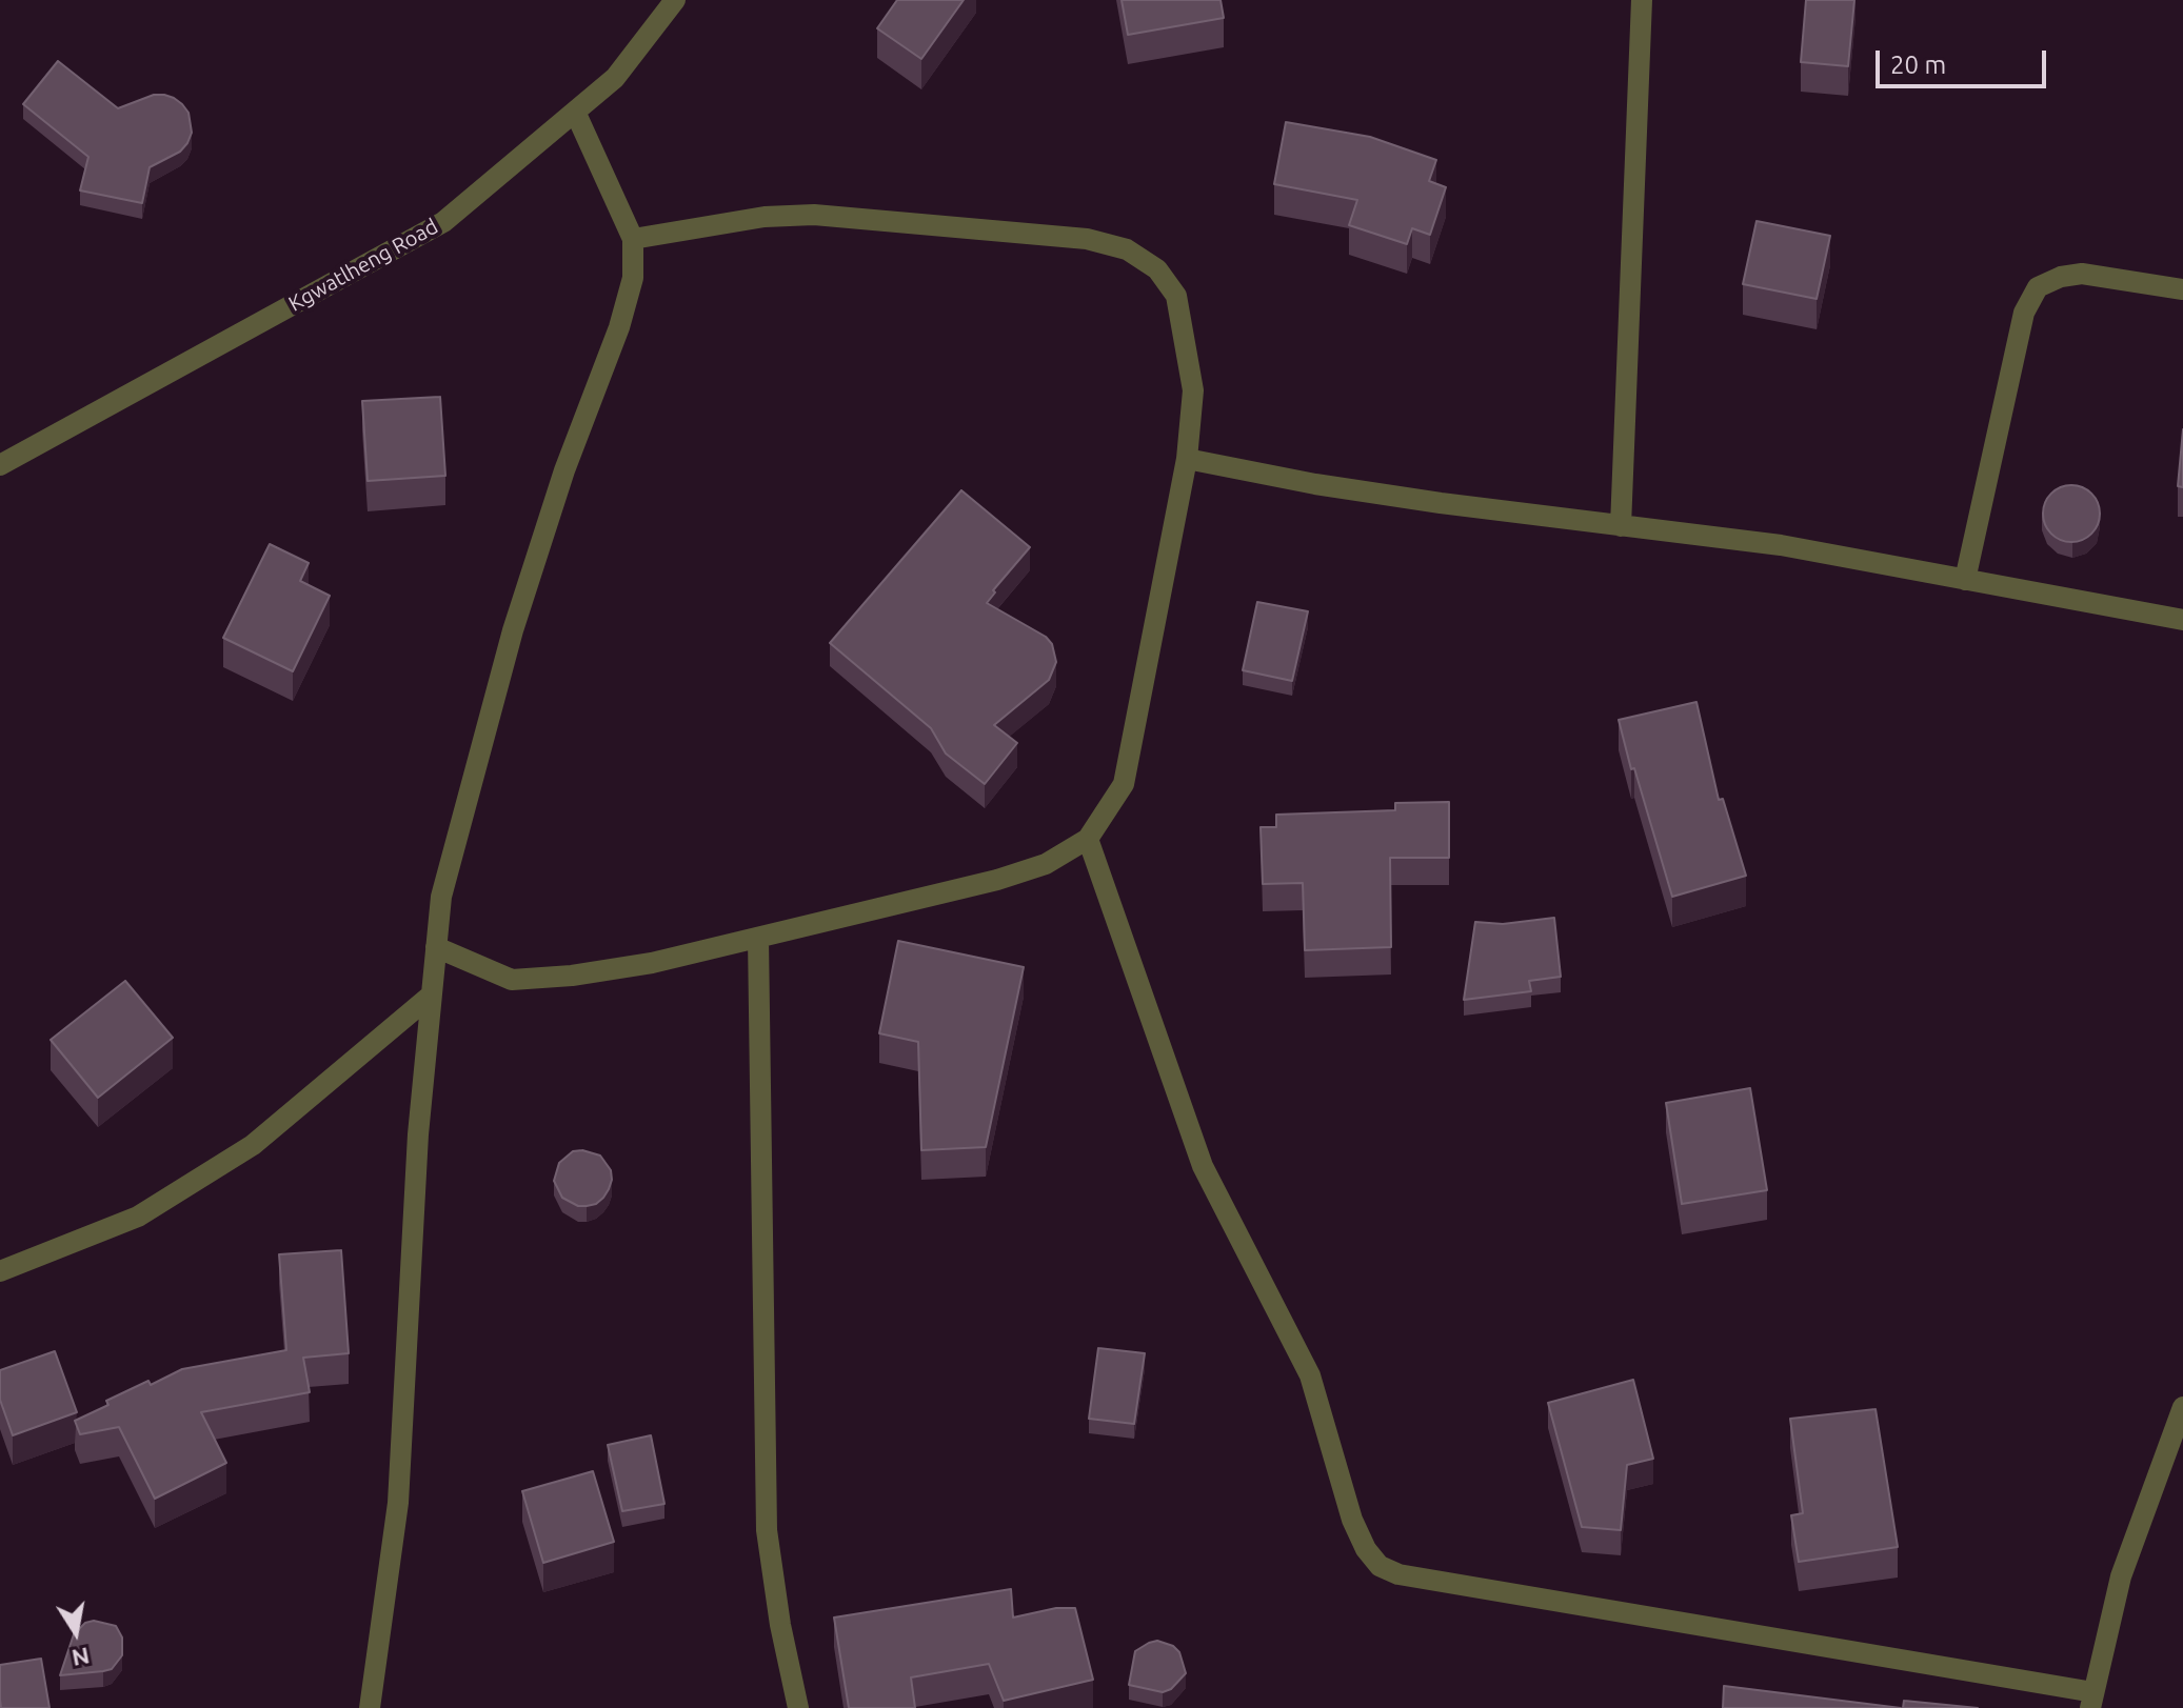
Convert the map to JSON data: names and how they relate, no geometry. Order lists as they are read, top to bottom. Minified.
{"streets":{"street":["Kgwatlheng Road"]},"scale_bar":"20 m","north":"bottom"}
